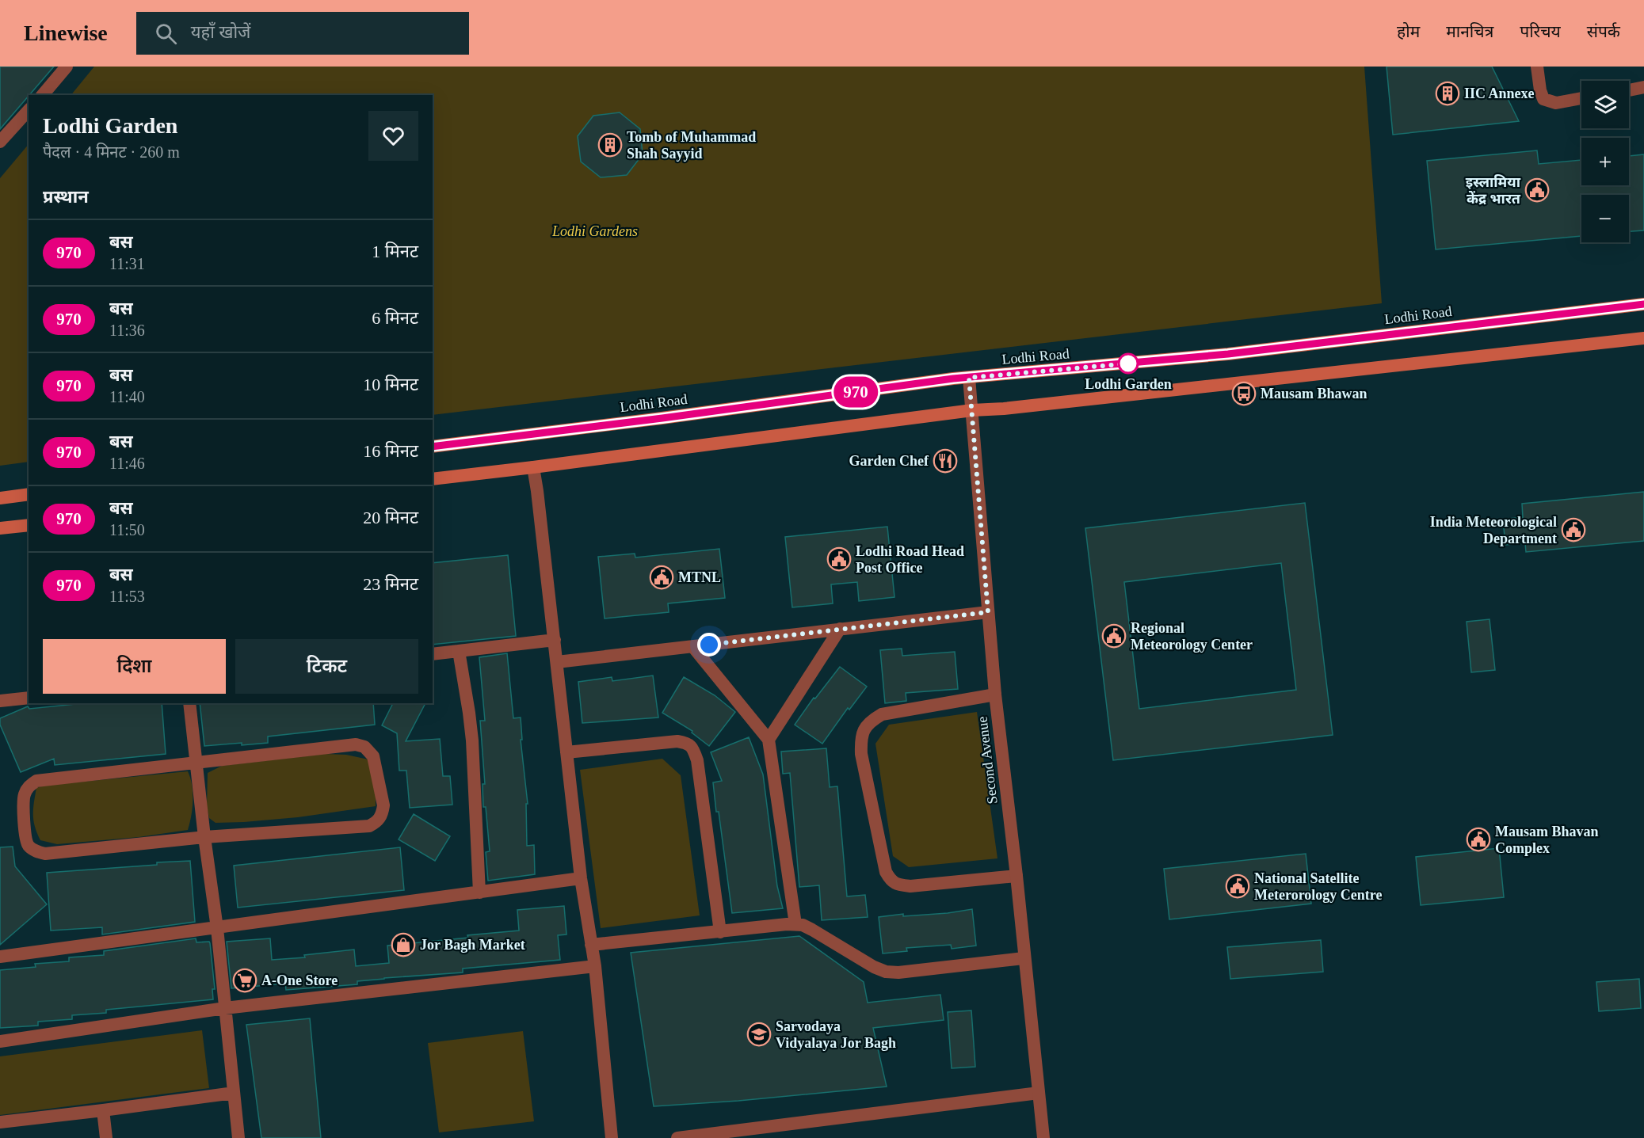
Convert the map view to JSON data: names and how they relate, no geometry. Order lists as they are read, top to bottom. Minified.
{"streets":{"main road":["Lodhi Road"],"street":["Second Avenue"]},"crossings":[["Lodhi Road","Second Avenue"]],"parks":["Lodhi Gardens"],"places":{"building":["IIC Annexe","Tomb of Muhammad Shah Sayyid"],"public building":["इस्लामिया केंद्र भारत","India Meteorological Department","Lodhi Road Head Post Office","MTNL","Regional Meteorology Center","Mausam Bhavan Complex","National Satellite Meterorology Centre"],"other":["Lodhi Garden"],"bus stop":["Mausam Bhawan"],"restaurant":["Garden Chef"],"shop":["Jor Bagh Market"],"supermarket":["A-One Store"],"school or university":["Sarvodaya Vidyalaya Jor Bagh"]},"lines":["bus line 970"],"page":{"header":"Linewise","search":"यहाँ खोजें","nav":["होम","मानचित्र","परिचय","संपर्क"],"on_map":"970","map_buttons":["+","−"],"heading":[["Lodhi Garden","पैदल · 4 मिनट · 260 m"],"प्रस्थान"],"list":[{"mark":"970","name":"बस","note":"11:31","value":"1 मिनट"},{"mark":"970","name":"बस","note":"11:36","value":"6 मिनट"},{"mark":"970","name":"बस","note":"11:40","value":"10 मिनट"},{"mark":"970","name":"बस","note":"11:46","value":"16 मिनट"},{"mark":"970","name":"बस","note":"11:50","value":"20 मिनट"},{"mark":"970","name":"बस","note":"11:53","value":"23 मिनट"}],"buttons":["दिशा","टिकट"]}}
